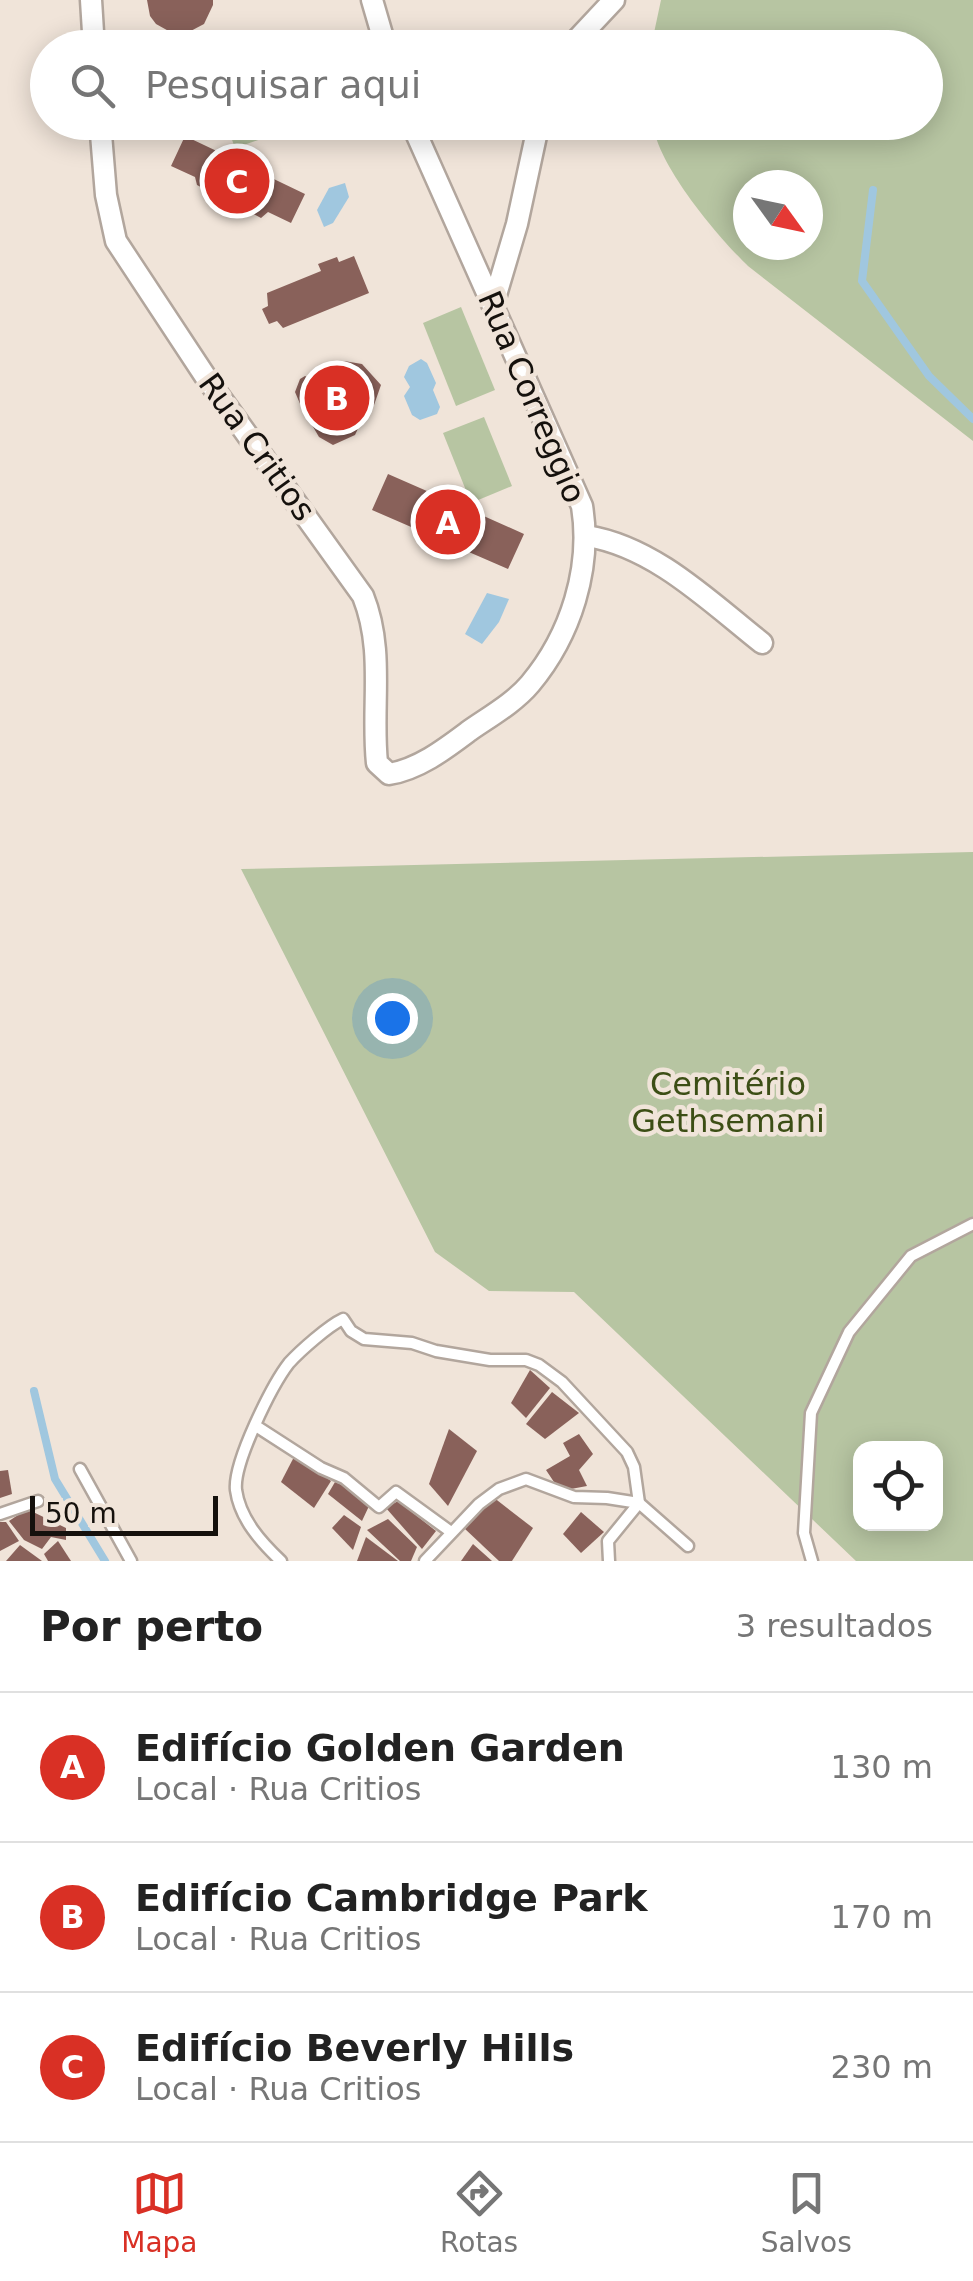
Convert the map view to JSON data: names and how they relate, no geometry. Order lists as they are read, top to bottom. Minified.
{"streets":{"street":["Rua Correggio","Rua Critios"]},"crossings":[["Rua Correggio","Rua Critios"]],"parks":["Cemitério Gethsemani"],"scale_bar":"50 m","north":"bottom right","page":{"search":"Pesquisar aqui","pins":["C","B","A"],"scale":"50 m","heading":["Por perto","3 resultados"],"list":[{"mark":"A","name":"Edifício Golden Garden","note":"Local · Rua Critios","value":"130 m"},{"mark":"B","name":"Edifício Cambridge Park","note":"Local · Rua Critios","value":"170 m"},{"mark":"C","name":"Edifício Beverly Hills","note":"Local · Rua Critios","value":"230 m"}],"nav":["Mapa","Rotas","Salvos"]}}
